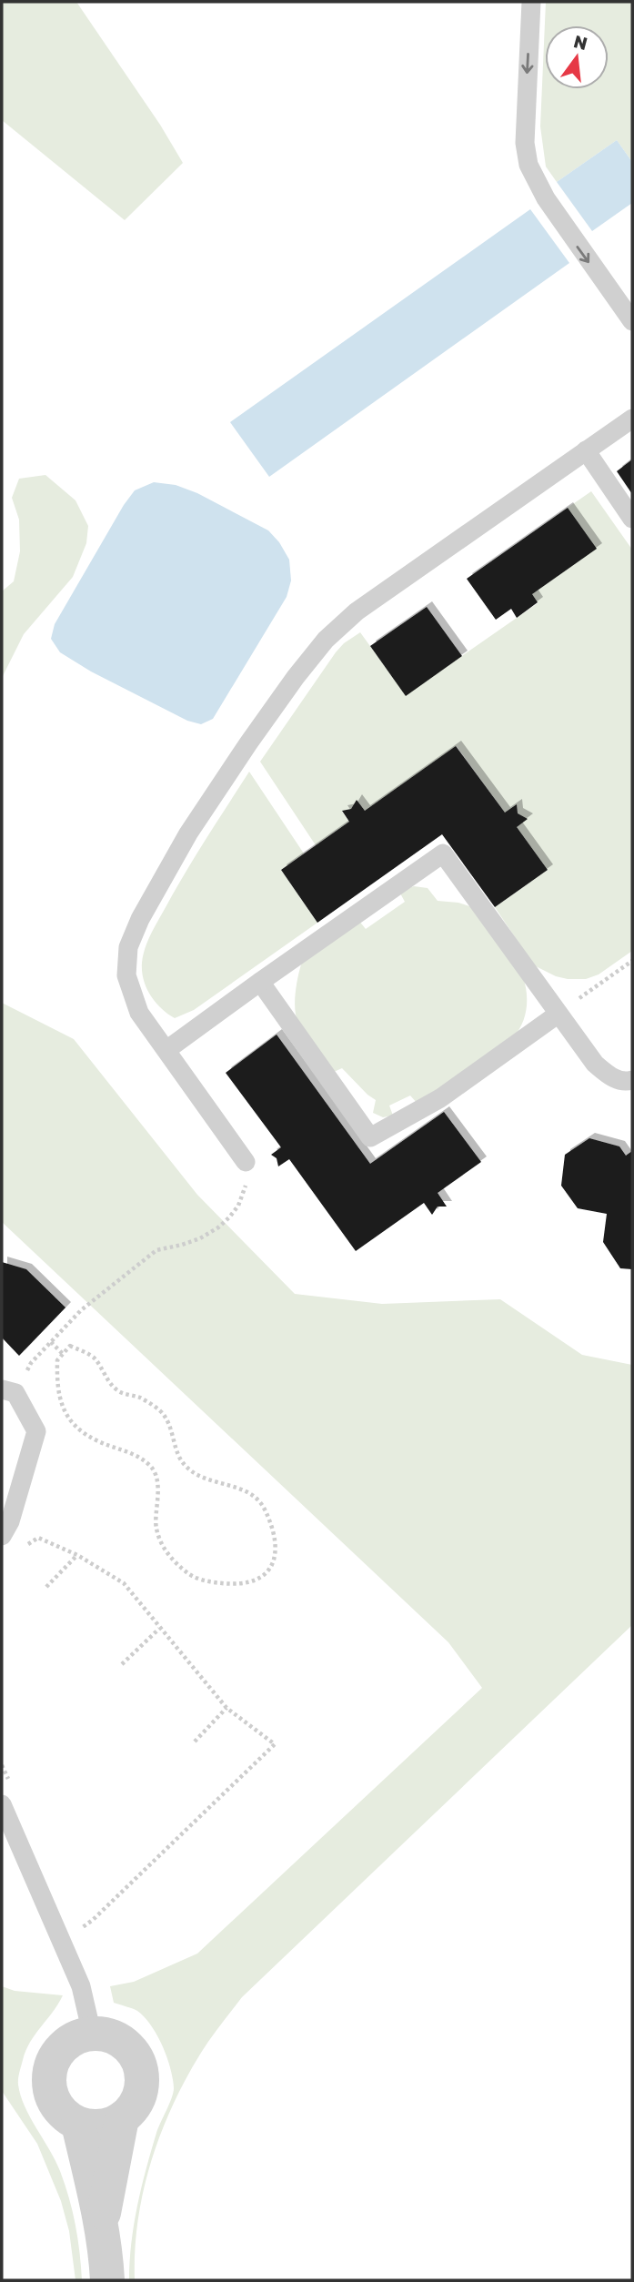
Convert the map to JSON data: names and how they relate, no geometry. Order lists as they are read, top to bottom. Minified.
{"north":"top"}
